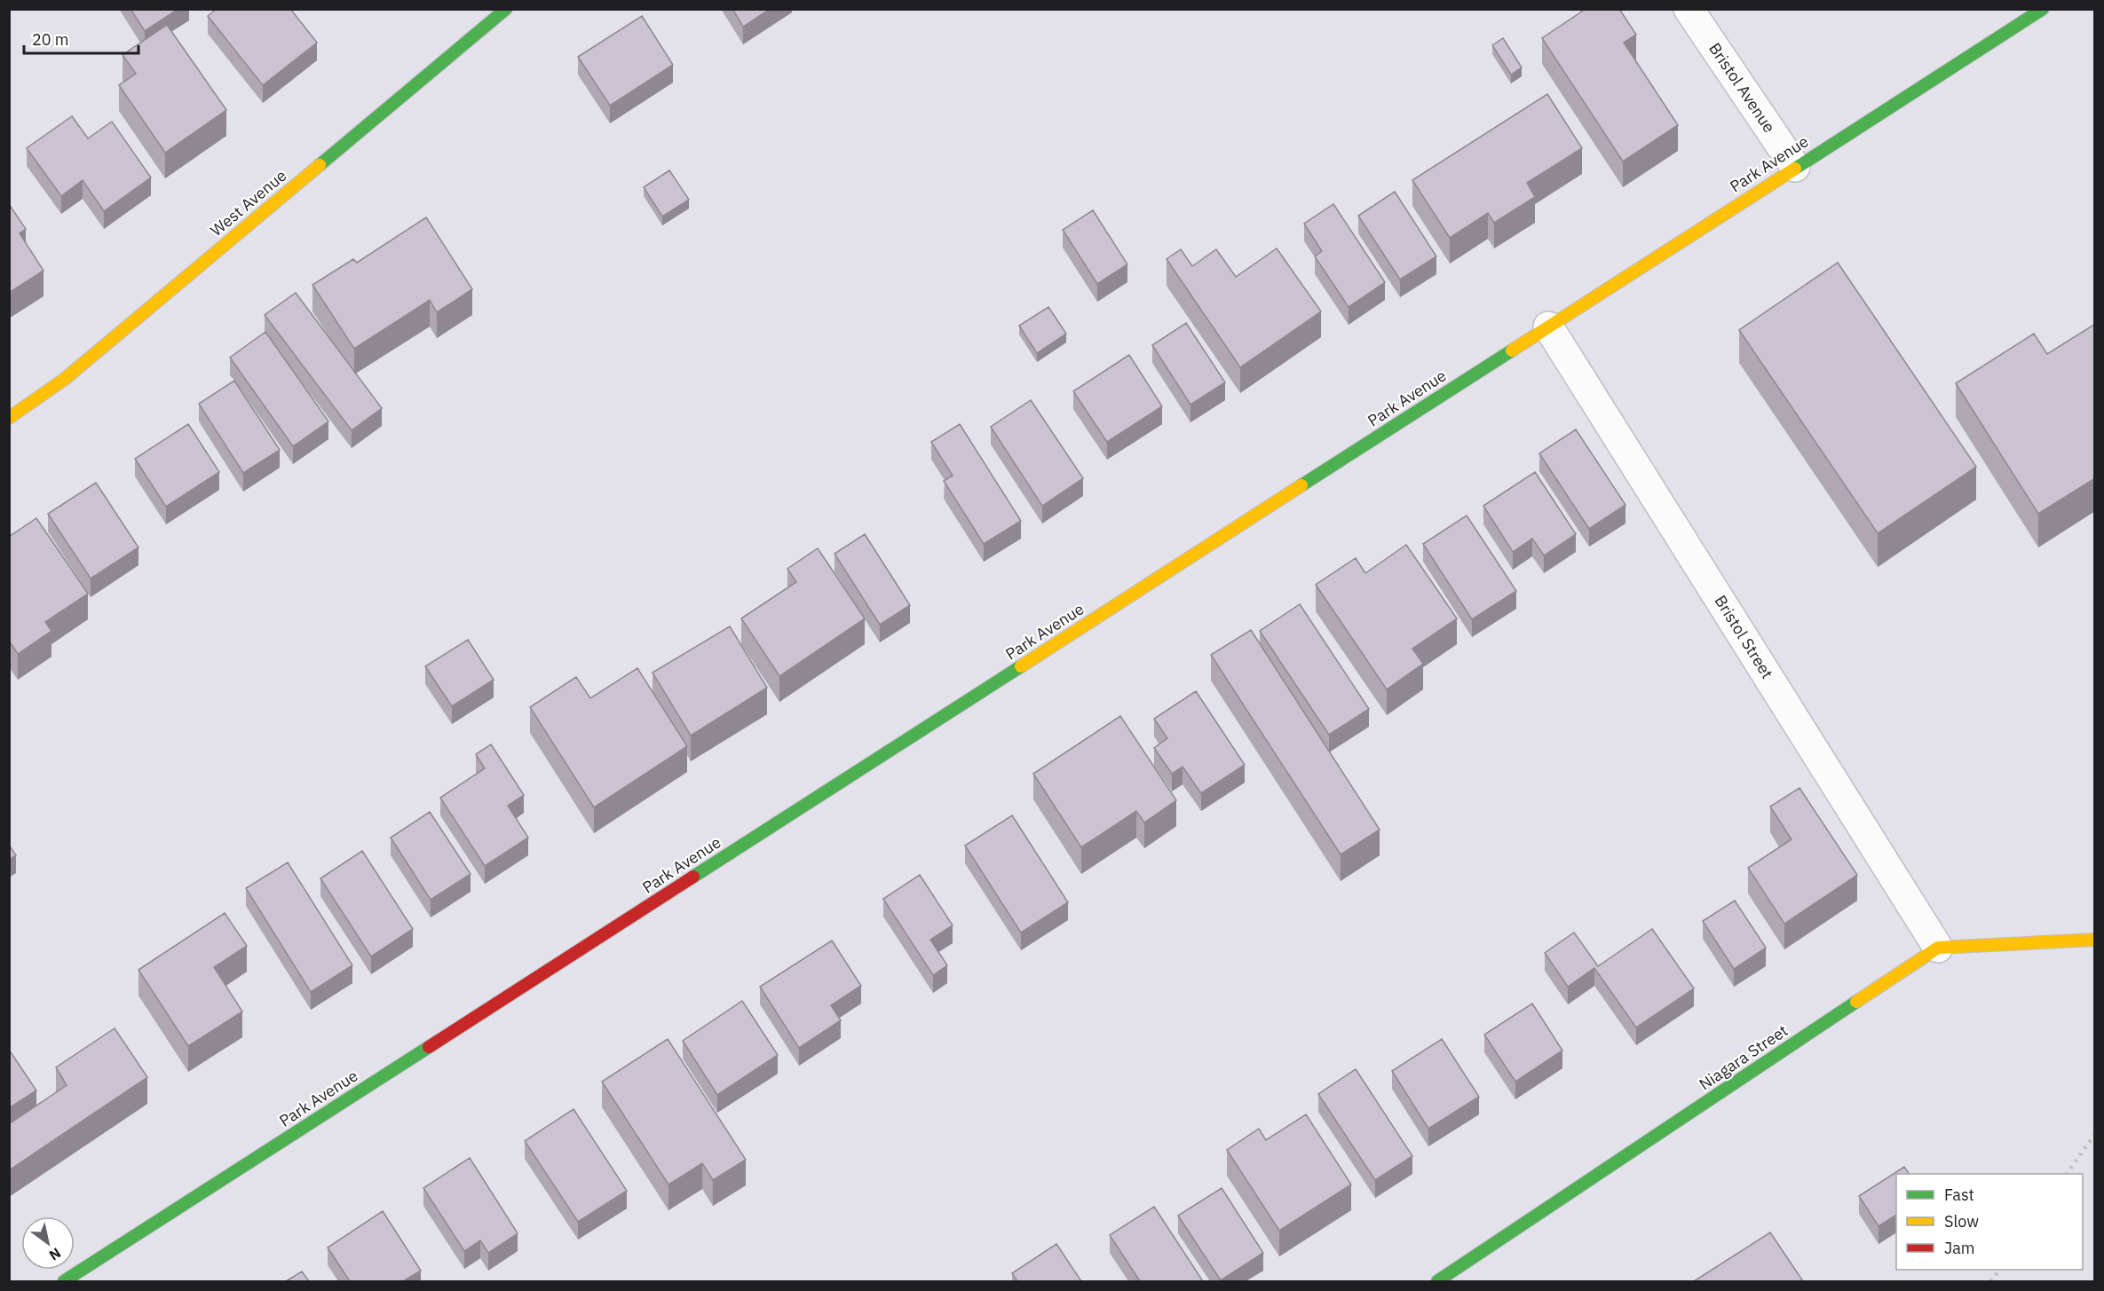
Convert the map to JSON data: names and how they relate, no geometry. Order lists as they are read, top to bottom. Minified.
{"streets":{"main road":["Park Avenue","West Avenue","Niagara Street"],"street":["Bristol Avenue","Bristol Street"]},"crossings":[["Bristol Avenue","Park Avenue"],["Park Avenue","Bristol Street"],["Bristol Street","Niagara Street"]],"legend":["Fast","Slow","Jam"],"scale_bar":"20 m","north":"bottom right"}
